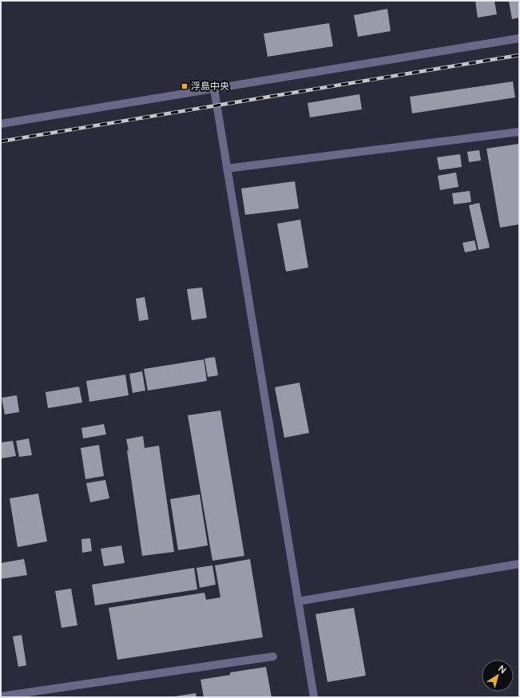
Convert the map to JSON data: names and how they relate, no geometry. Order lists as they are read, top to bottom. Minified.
{"places":{"transit":["浮島中央"]},"north":"top right"}
